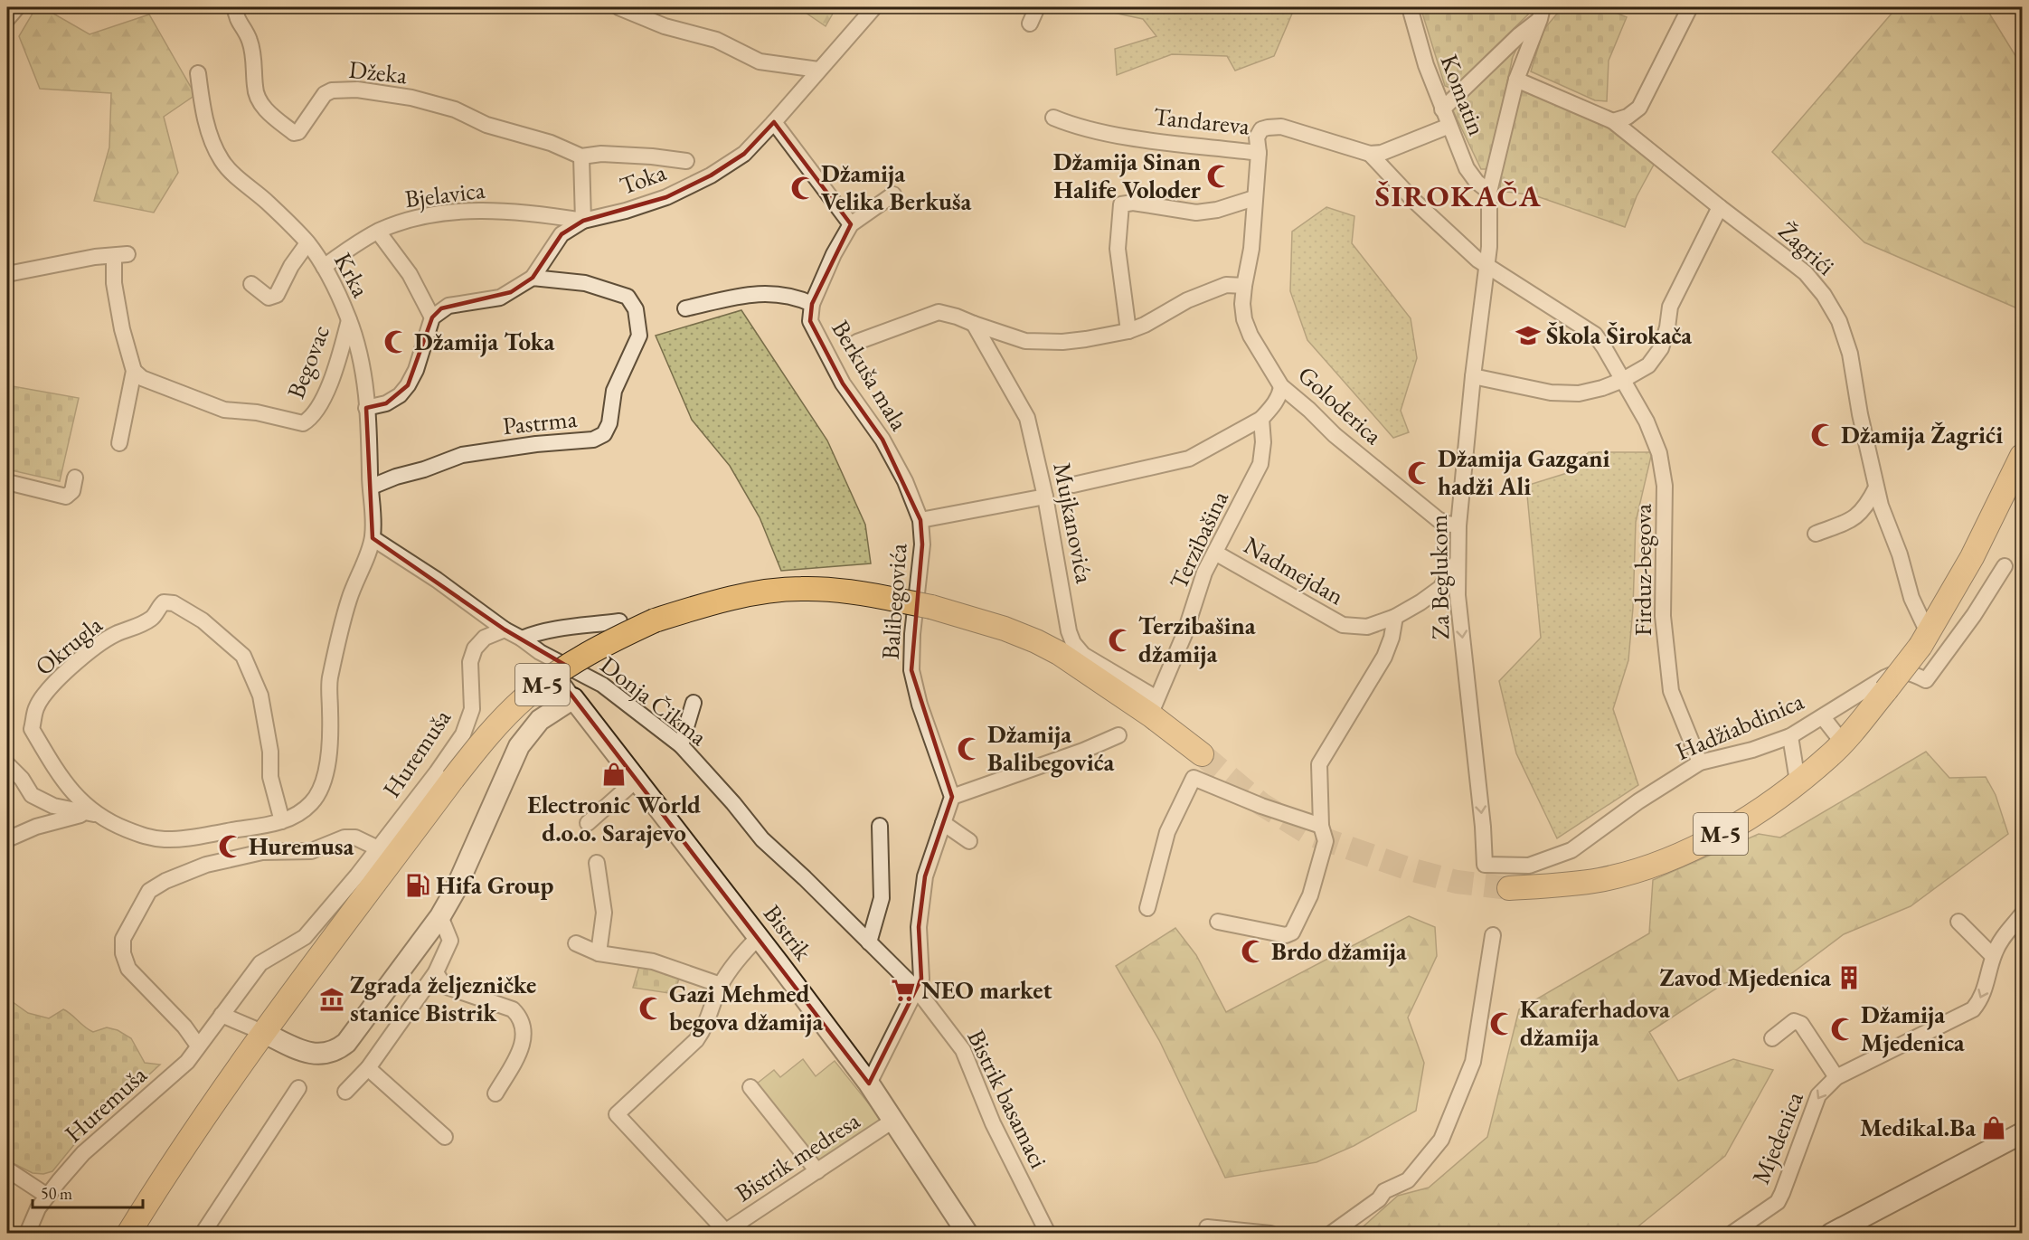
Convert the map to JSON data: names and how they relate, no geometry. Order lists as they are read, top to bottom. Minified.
{"streets":{"main road":["M-5","Bistrik"],"street":["Džeka","Komatin","Tandareva","Toka","Bjelavica","Žagrići","Krka","Begovac","Berkuša mala","Goloderica","Pastrma","Mujkanovića","Terzibašina","Firduz-begova","Nadmejdan","Za Beglukom","Balibegovića","Okrugla","Donja Čikma","Hadžiabdinica","Huremuša","Bistrik basamaci","Mjedenica","Bistrik medresa"]},"crossings":[["Komatin","Za Beglukom"],["Tandareva","Goloderica"],["Toka","Bjelavica"],["Toka","Pastrma"],["Bjelavica","Krka"],["Žagrići","Za Beglukom"],["Žagrići","M-5"],["Krka","Begovac"],["Krka","Pastrma"],["Krka","Okrugla"],["Krka","Donja Čikma"],["Berkuša mala","Balibegovića"],["Goloderica","Za Beglukom"],["Mujkanovića","Terzibašina"],["Mujkanovića","Balibegovića"],["Mujkanovića","M-5"],["Terzibašina","Nadmejdan"],["Terzibašina","M-5"],["Firduz-begova","Za Beglukom"],["Firduz-begova","Hadžiabdinica"],["Nadmejdan","Za Beglukom"],["Za Beglukom","Hadžiabdinica"],["Okrugla","Donja Čikma"],["Donja Čikma","Huremuša"],["Donja Čikma","Bistrik"],["Donja Čikma","Bistrik basamaci"],["Bistrik","Bistrik medresa"]],"one_way":["Za Beglukom","Mjedenica"],"districts":["ŠIROKAČA"],"places":{"mosque":["Džamija Sinan Halife Voloder","Džamija Velika Berkuša","Džamija Toka","Džamija Žagrići","Džamija Gazgani hadži Ali","Terzibašina džamija","Džamija Balibegovića","Huremusa","Brdo džamija","Gazi Mehmed begova džamija","Karaferhadova džamija","Džamija Mjedenica"],"school or university":["Škola Širokača"],"shop":["Electronic World d.o.o. Sarajevo","Medikal.Ba"],"fuel station":["Hifa Group"],"building":["Zavod Mjedenica"],"supermarket":["NEO market"],"museum":["Zgrada željezničke stanice Bistrik"]},"scale_bar":"50 m"}
